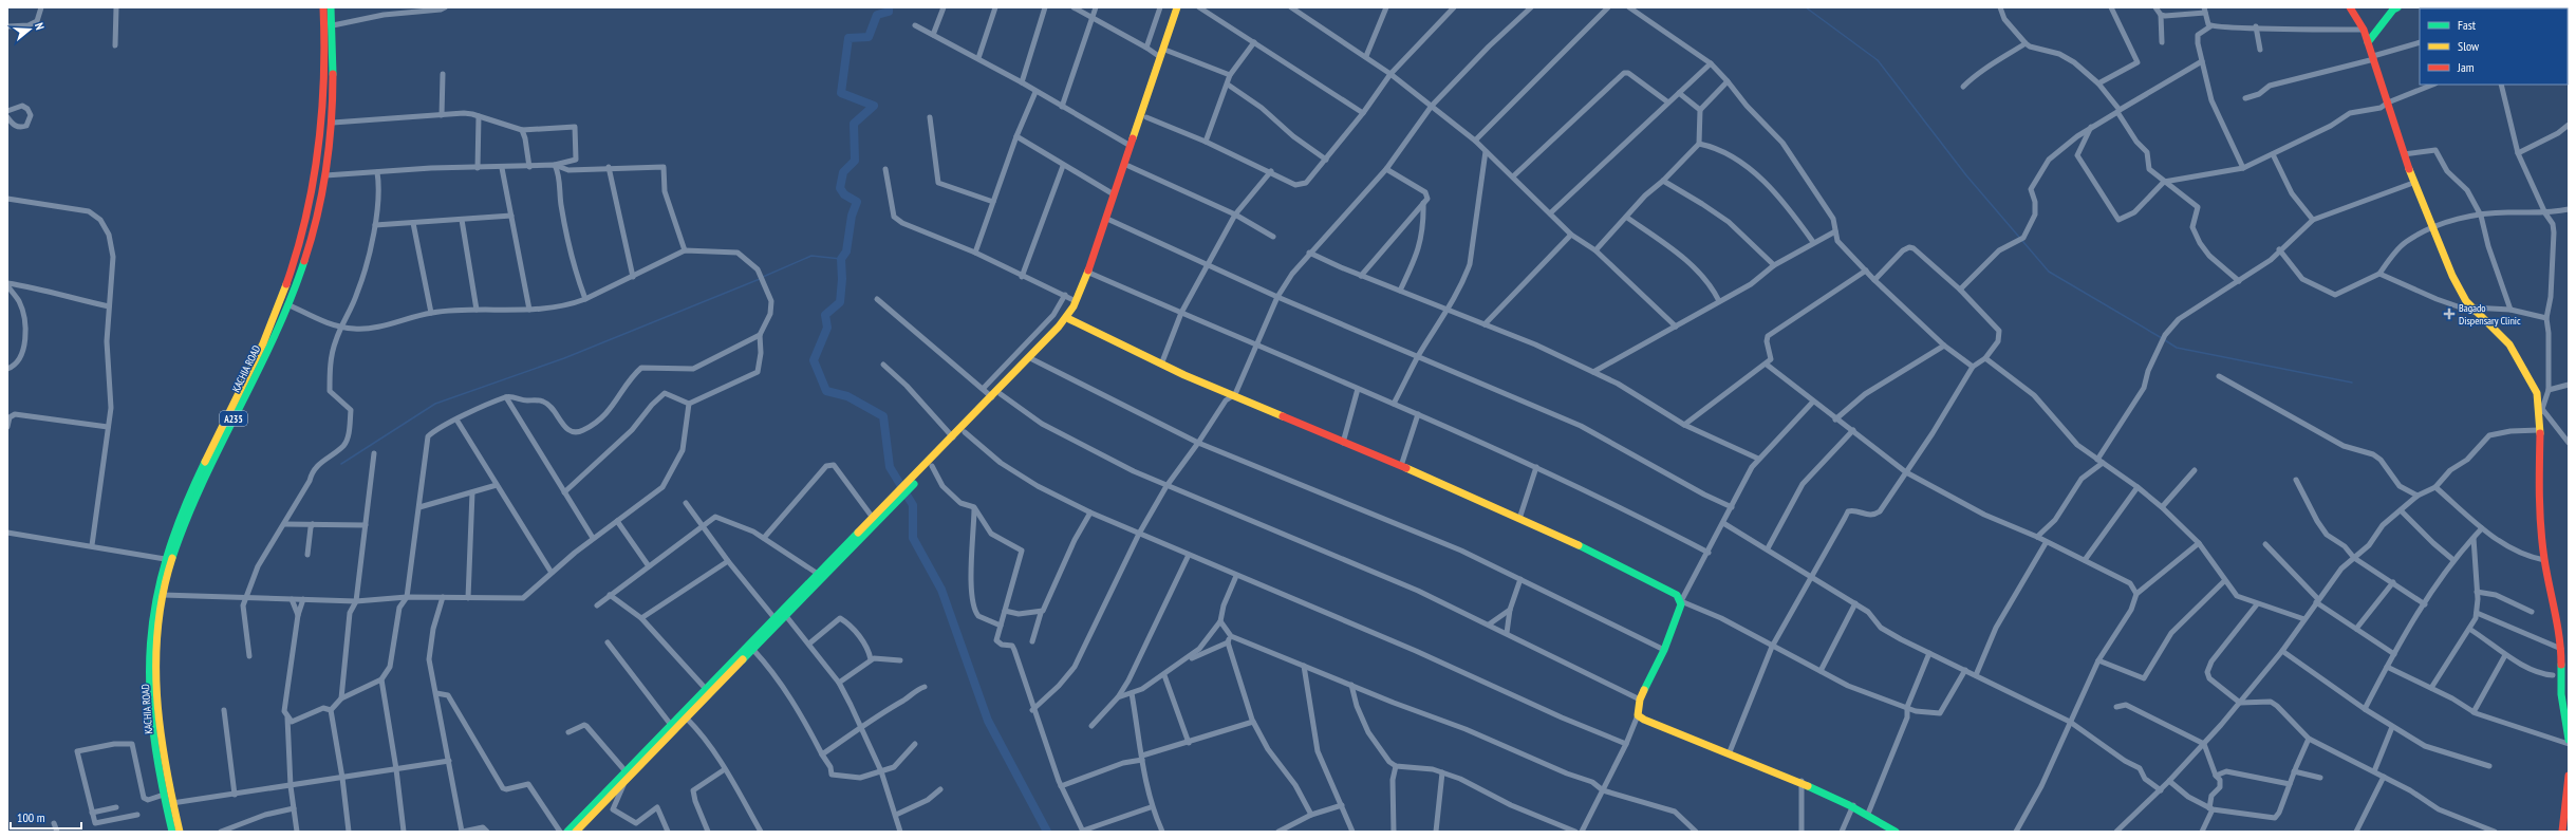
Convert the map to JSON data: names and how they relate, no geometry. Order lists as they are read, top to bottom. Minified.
{"streets":{"main road":["KACHIA ROAD","A235"]},"places":{"health":["Bagado Dispensary Clinic"]},"legend":["Fast","Slow","Jam"],"scale_bar":"100 m","north":"right"}
